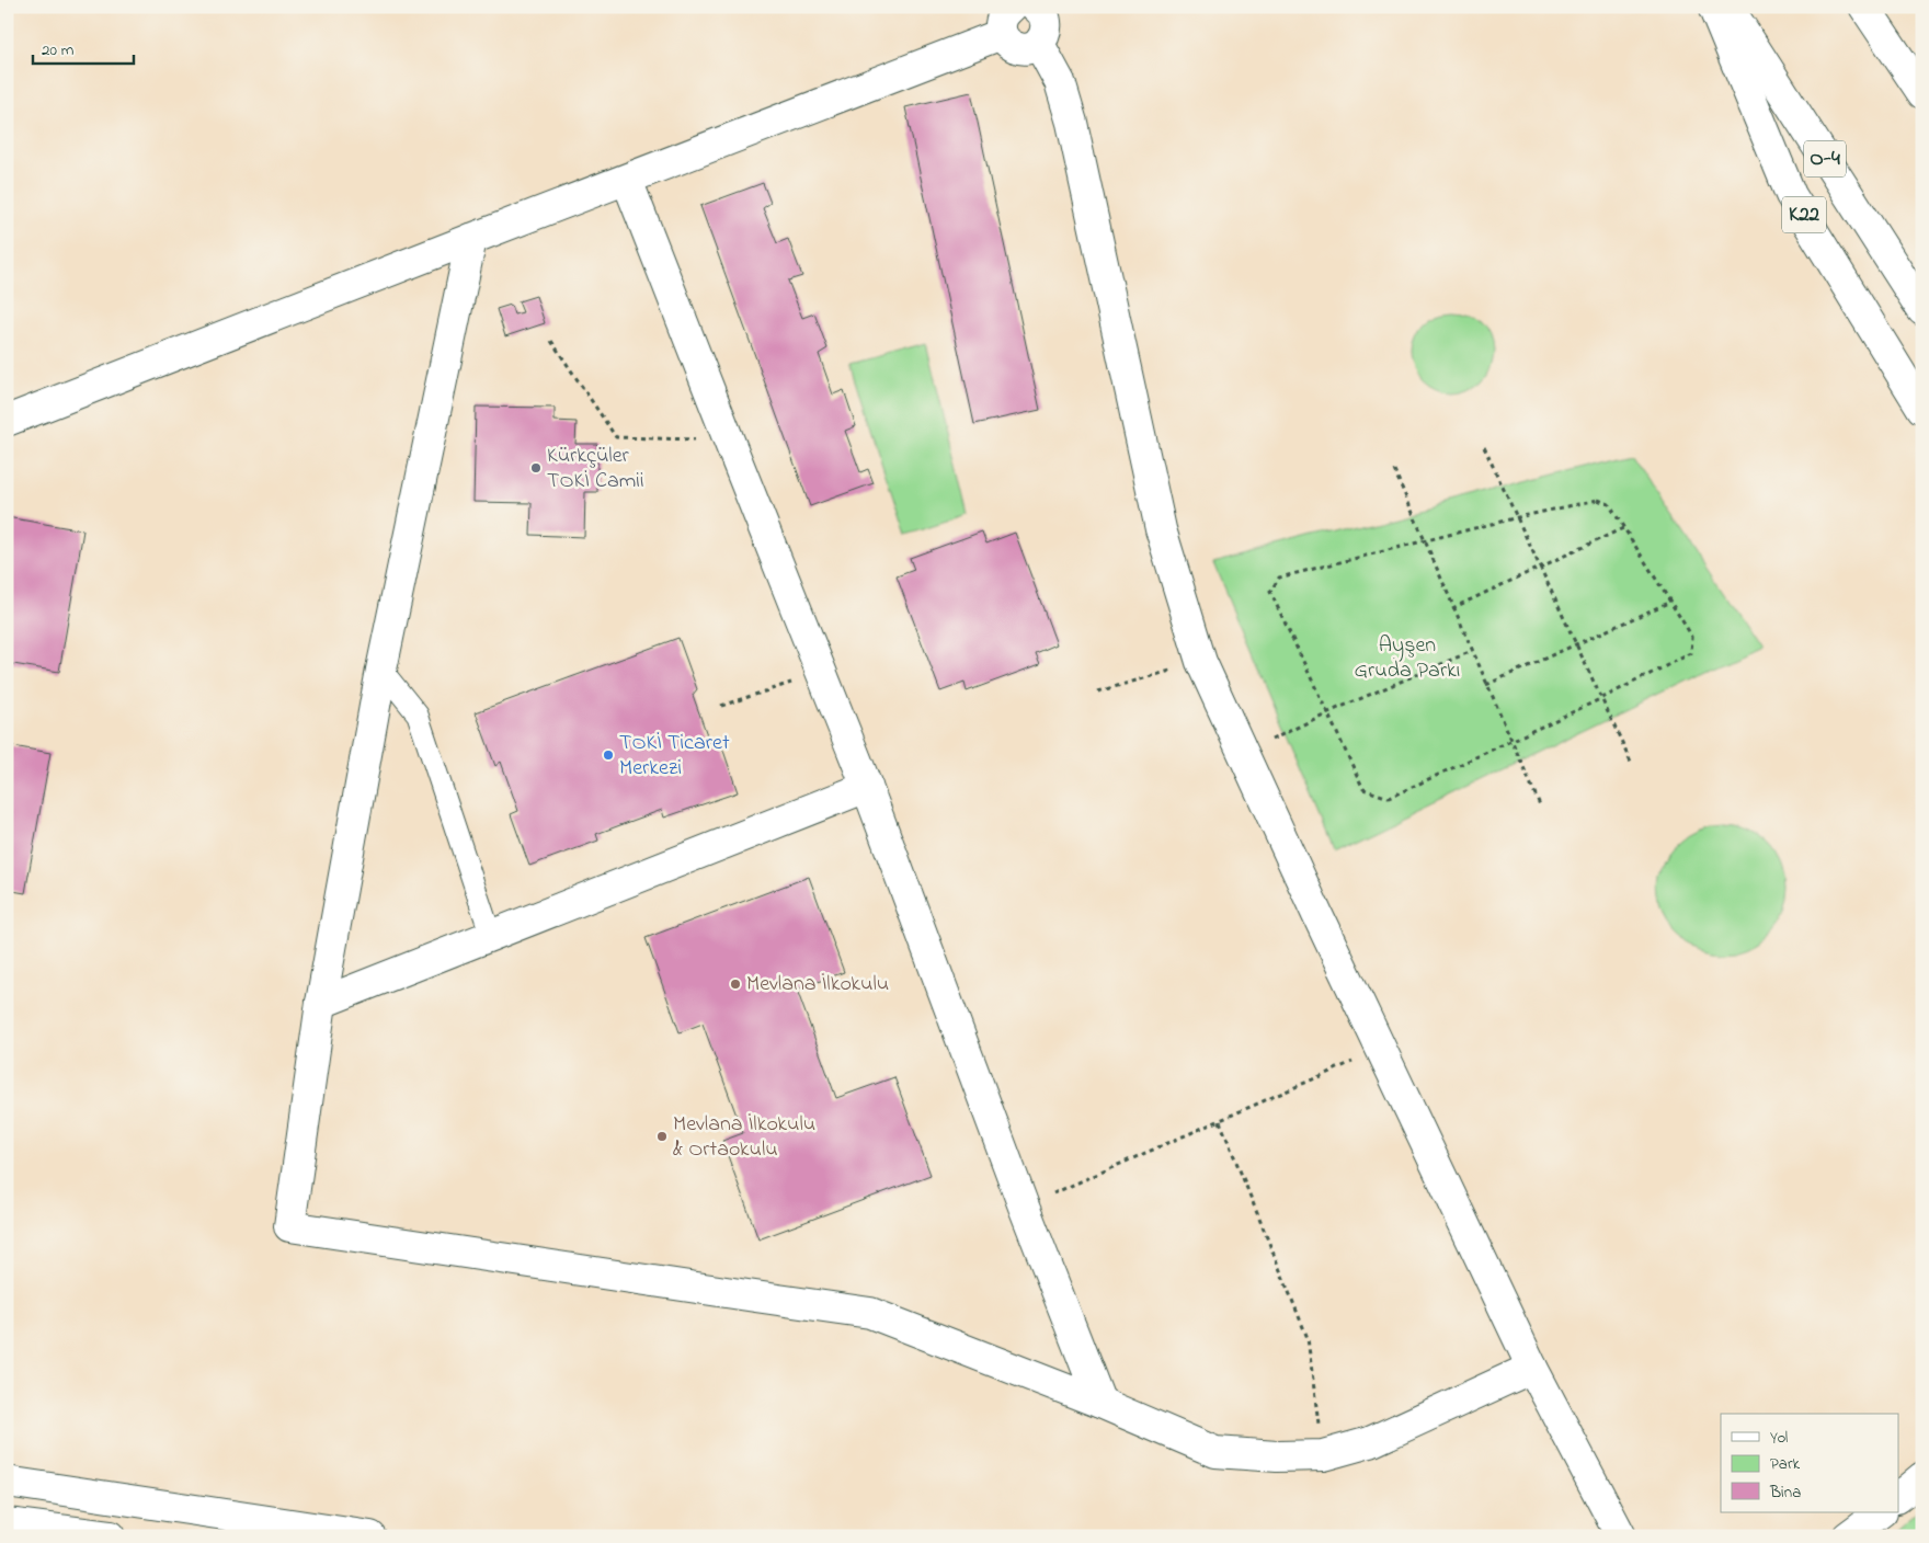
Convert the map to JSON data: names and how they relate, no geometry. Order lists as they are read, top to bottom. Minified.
{"streets":{"main road":["O-4","K22"]},"parks":["Ayşen Gruda Parkı"],"places":["Kürkçüler TOKİ Camii","TOKİ Ticaret Merkezi","Mevlana İlkokulu","Mevlana İlkokulu & Ortaokulu"],"legend":["Yol","Park","Bina"],"scale_bar":"20 m"}
